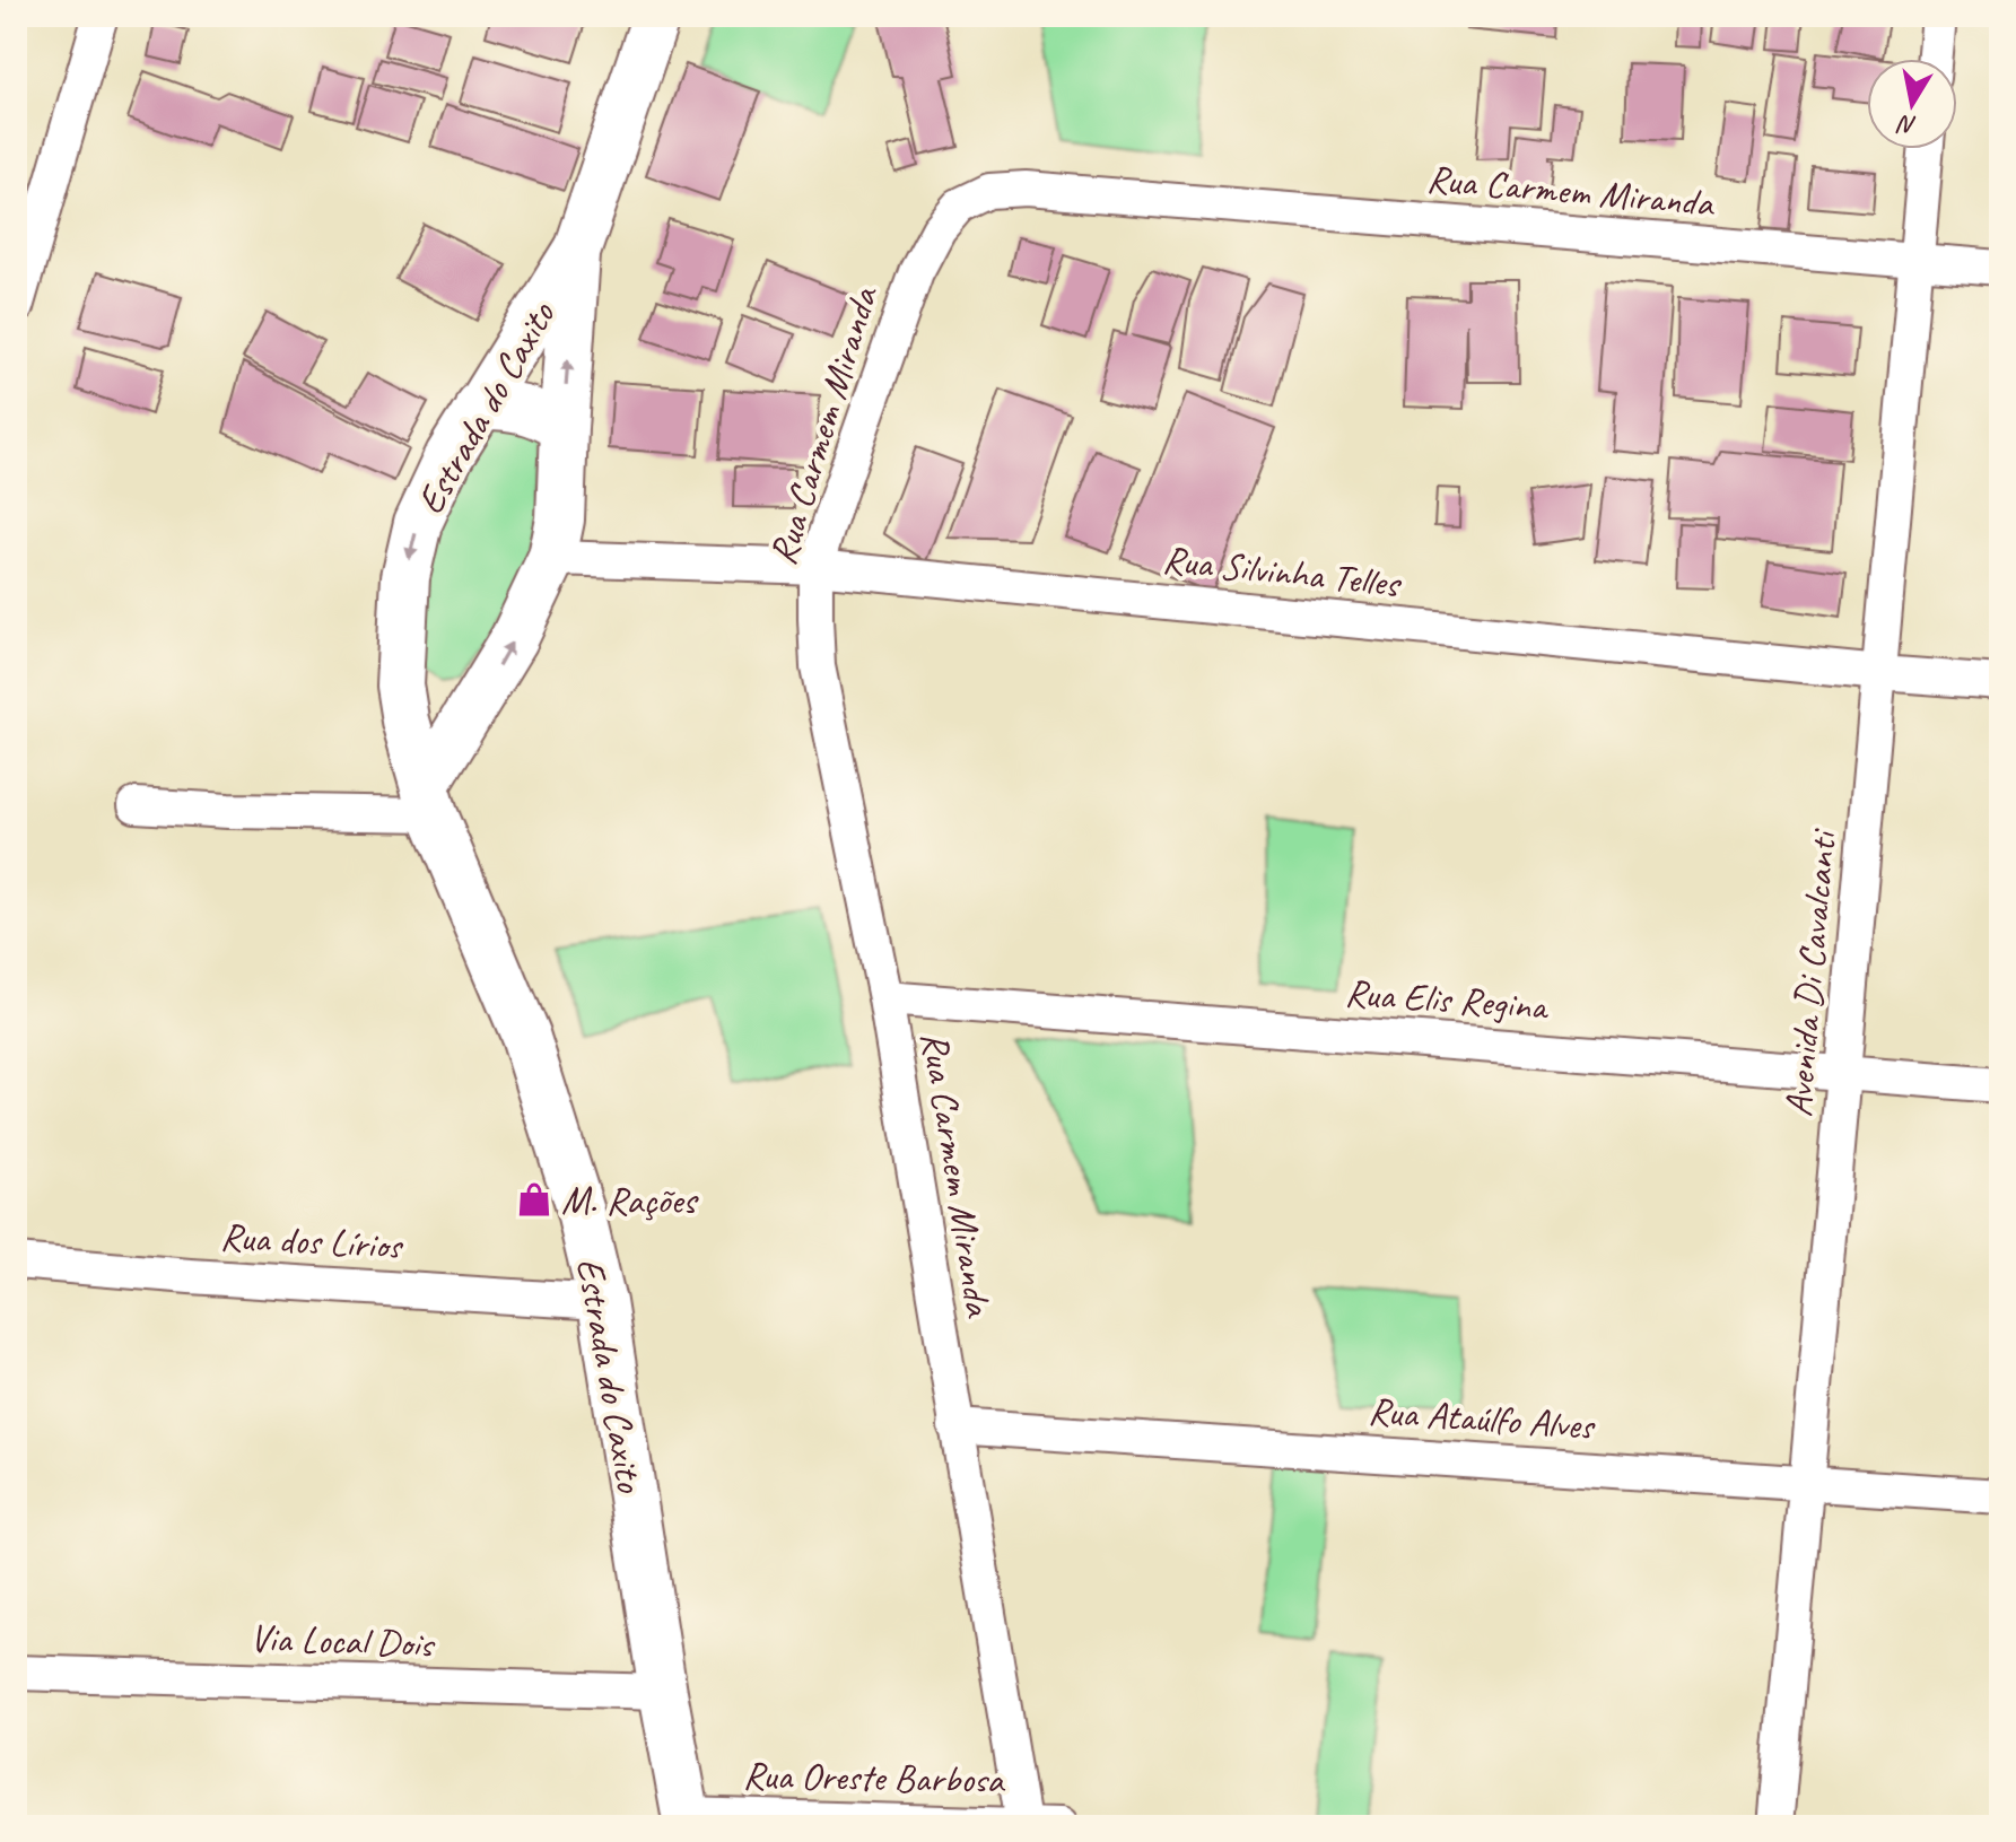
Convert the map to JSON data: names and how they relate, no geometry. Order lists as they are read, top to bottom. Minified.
{"streets":{"main road":["Estrada do Caxito"],"street":["Rua Carmem Miranda","Rua Silvinha Telles","Avenida Di Cavalcanti","Rua Elis Regina","Rua dos Lírios","Rua Ataúlfo Alves","Via Local Dois","Rua Oreste Barbosa"]},"crossings":[["Rua Carmem Miranda","Rua Silvinha Telles"],["Rua Carmem Miranda","Avenida Di Cavalcanti"],["Rua Carmem Miranda","Rua Elis Regina"],["Rua Carmem Miranda","Rua Ataúlfo Alves"],["Rua Carmem Miranda","Rua Oreste Barbosa"],["Estrada do Caxito","Rua Silvinha Telles"],["Estrada do Caxito","Rua dos Lírios"],["Estrada do Caxito","Via Local Dois"],["Estrada do Caxito","Rua Oreste Barbosa"],["Rua Silvinha Telles","Avenida Di Cavalcanti"],["Avenida Di Cavalcanti","Rua Elis Regina"],["Avenida Di Cavalcanti","Rua Ataúlfo Alves"]],"places":{"shop":["M. Rações"]},"north":"bottom"}
